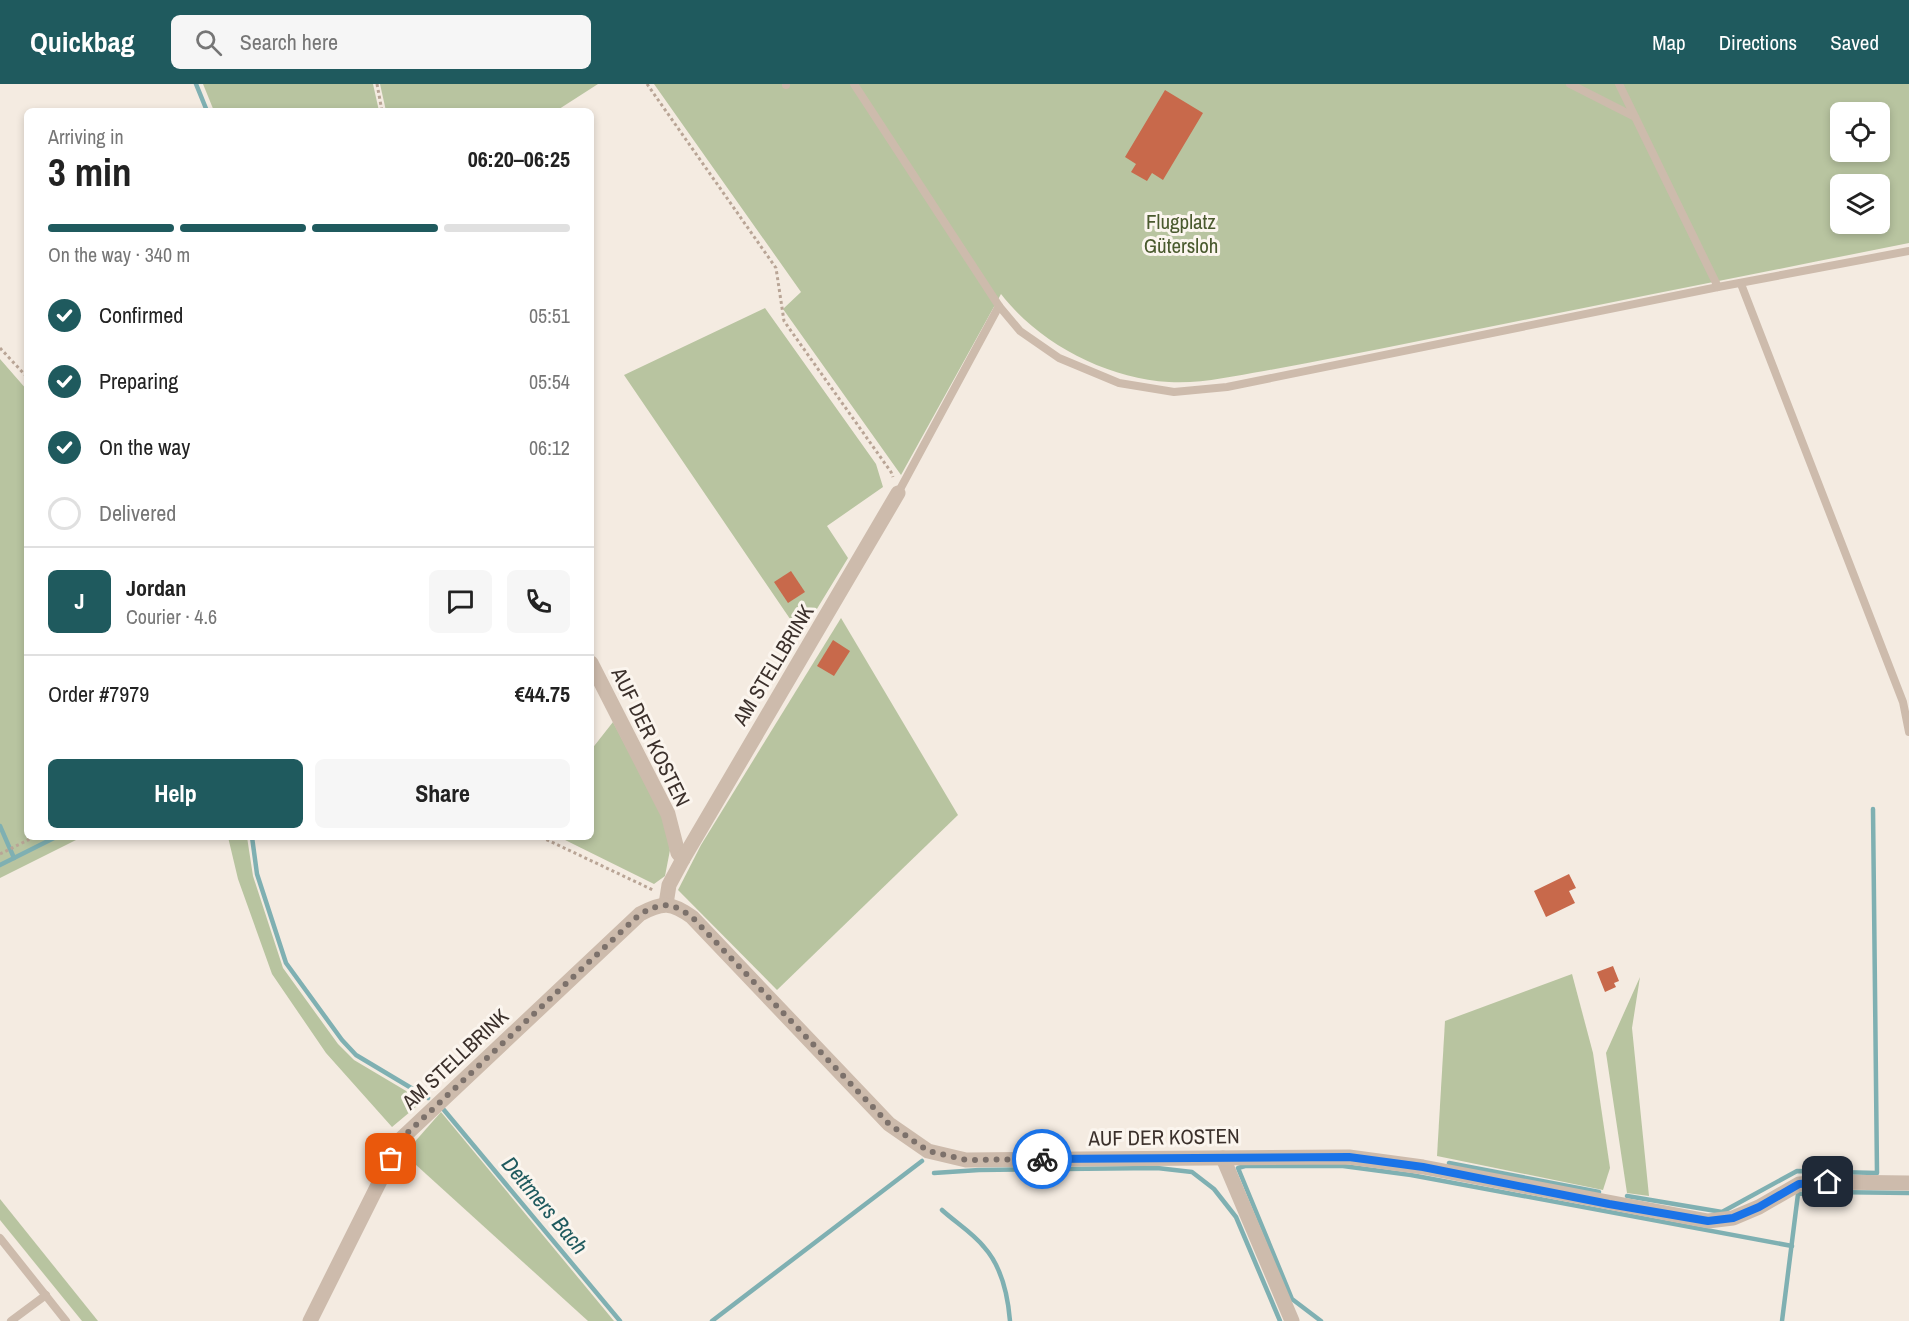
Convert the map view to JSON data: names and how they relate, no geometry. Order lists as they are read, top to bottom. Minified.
{"streets":{"street":["AM STELLBRINK","AUF DER KOSTEN"]},"crossings":[["AM STELLBRINK","AUF DER KOSTEN"]],"water":["Dettmers Bach"],"parks":["Flugplatz Gütersloh"],"page":{"header":"Quickbag","search":"Search here","nav":["Map","Directions","Saved"],"heading":["3 min","Arriving in","06:20–06:25"],"panel":["Jordan","Courier · 4.6","Order #7979","€44.75"],"bar":"On the way · 340 m","list":[["Confirmed","05:51"],["Preparing","05:54"],["On the way","06:12"],"Delivered"],"round":"J","buttons":["Help","Share"]}}
